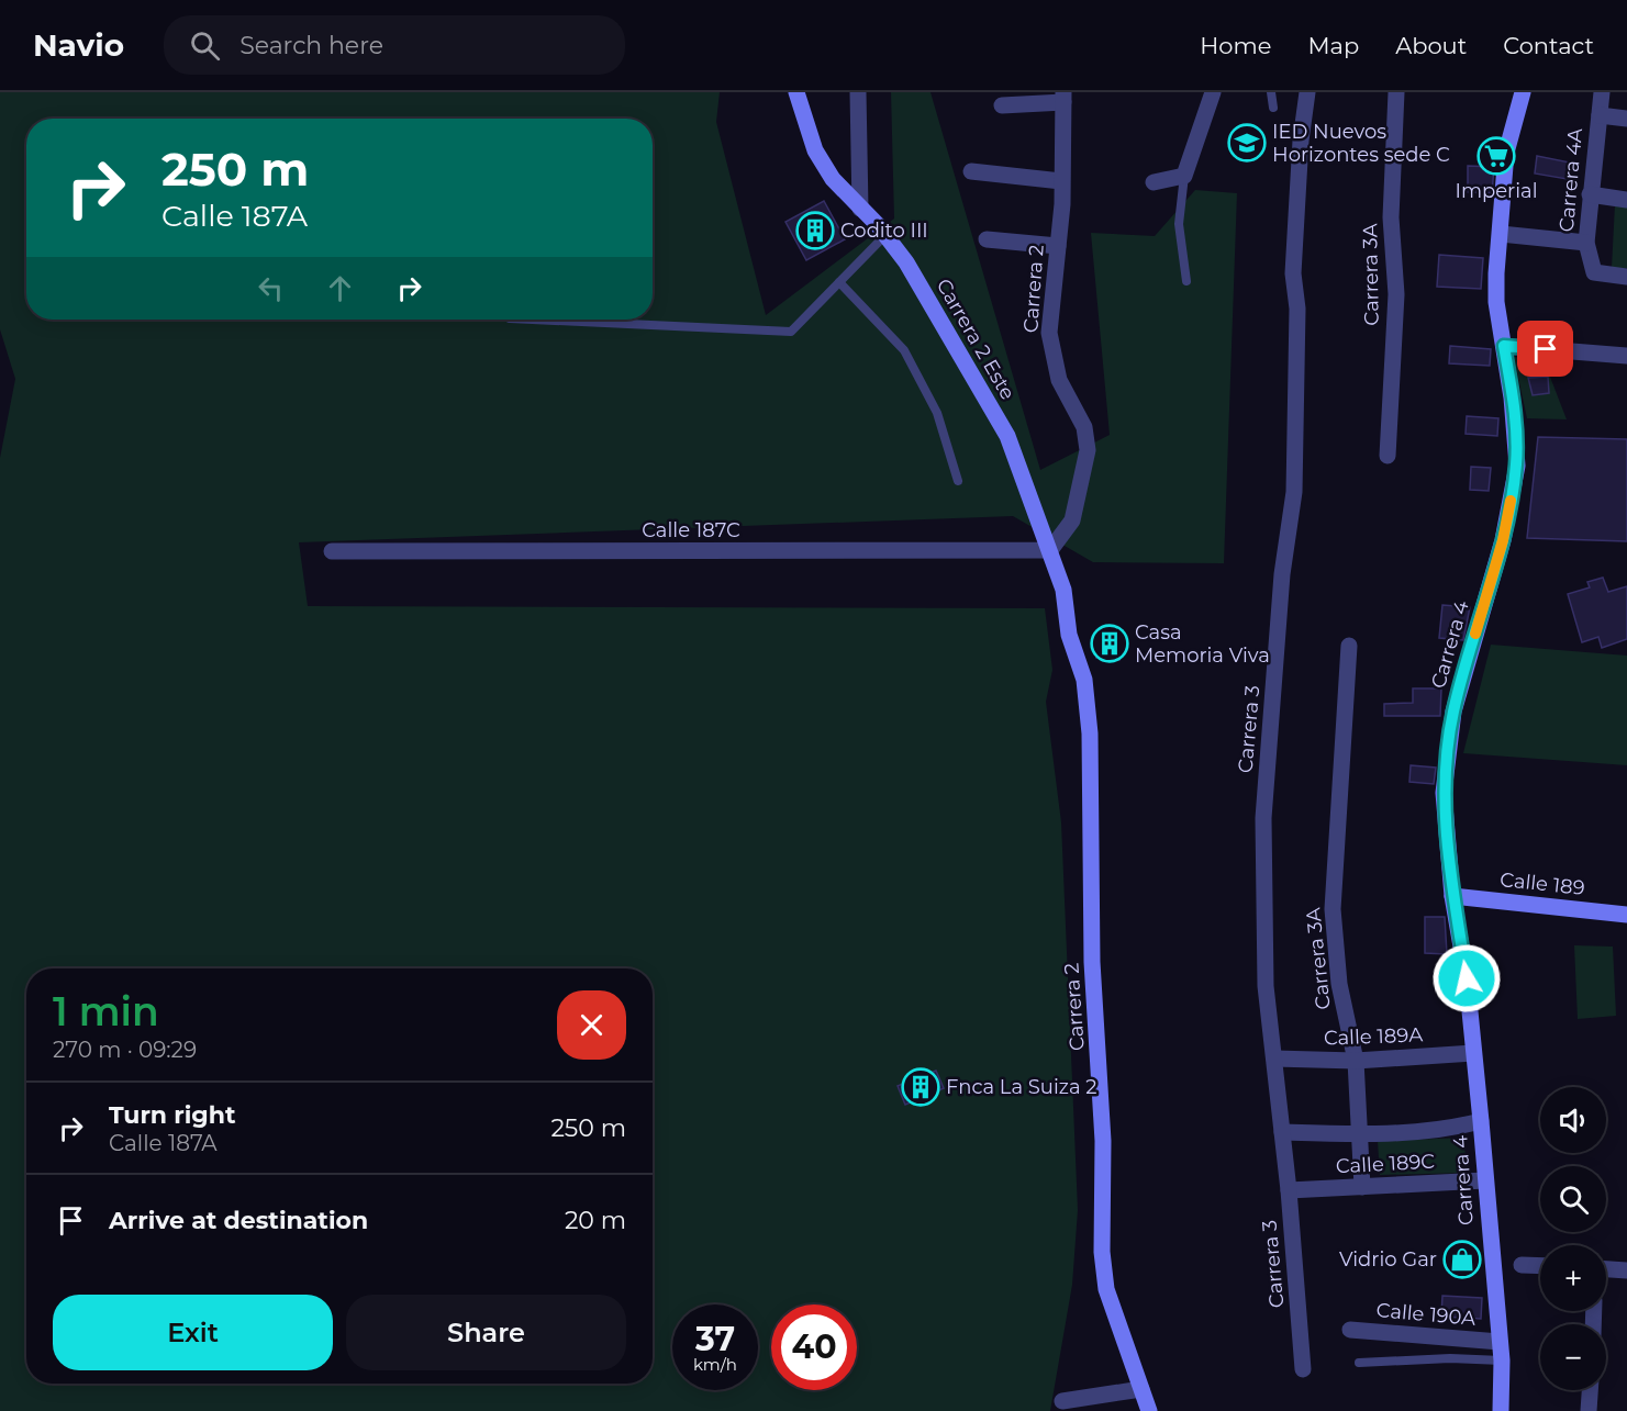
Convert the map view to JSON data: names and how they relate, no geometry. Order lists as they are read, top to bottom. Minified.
{"streets":{"street":["Carrera 4A","Carrera 3A","Carrera 2","Carrera 2 Este","Calle 187C","Carrera 4","Carrera 3","Calle 189","Calle 189A","Calle 189C","Calle 190A"]},"crossings":[["Carrera 3A","Calle 189A"],["Carrera 3A","Calle 189C"],["Carrera 2","Carrera 2 Este"],["Carrera 2","Calle 187C"],["Carrera 2 Este","Calle 187C"],["Carrera 4","Calle 189"],["Carrera 4","Calle 189A"],["Carrera 4","Calle 189C"],["Carrera 4","Calle 190A"],["Carrera 3","Calle 189A"],["Carrera 3","Calle 189C"]],"places":{"school or university":["IED Nuevos Horizontes sede C"],"supermarket":["Imperial"],"building":["Codito III","Casa Memoria Viva","Fnca La Suiza 2"],"shop":["Vidrio Gar"]},"page":{"header":"Navio","search":"Search here","nav":["Home","Map","About","Contact"],"turn":["250 m","Calle 187A"],"heading":["1 min","270 m · 09:29"],"list":[{"name":"Turn right","note":"Calle 187A","value":"250 m"},{"name":"Arrive at destination","value":"20 m"}],"map_buttons":["+","−"],"buttons":["Exit","Share"],"speed":"37 km/h","limit":"40"}}
